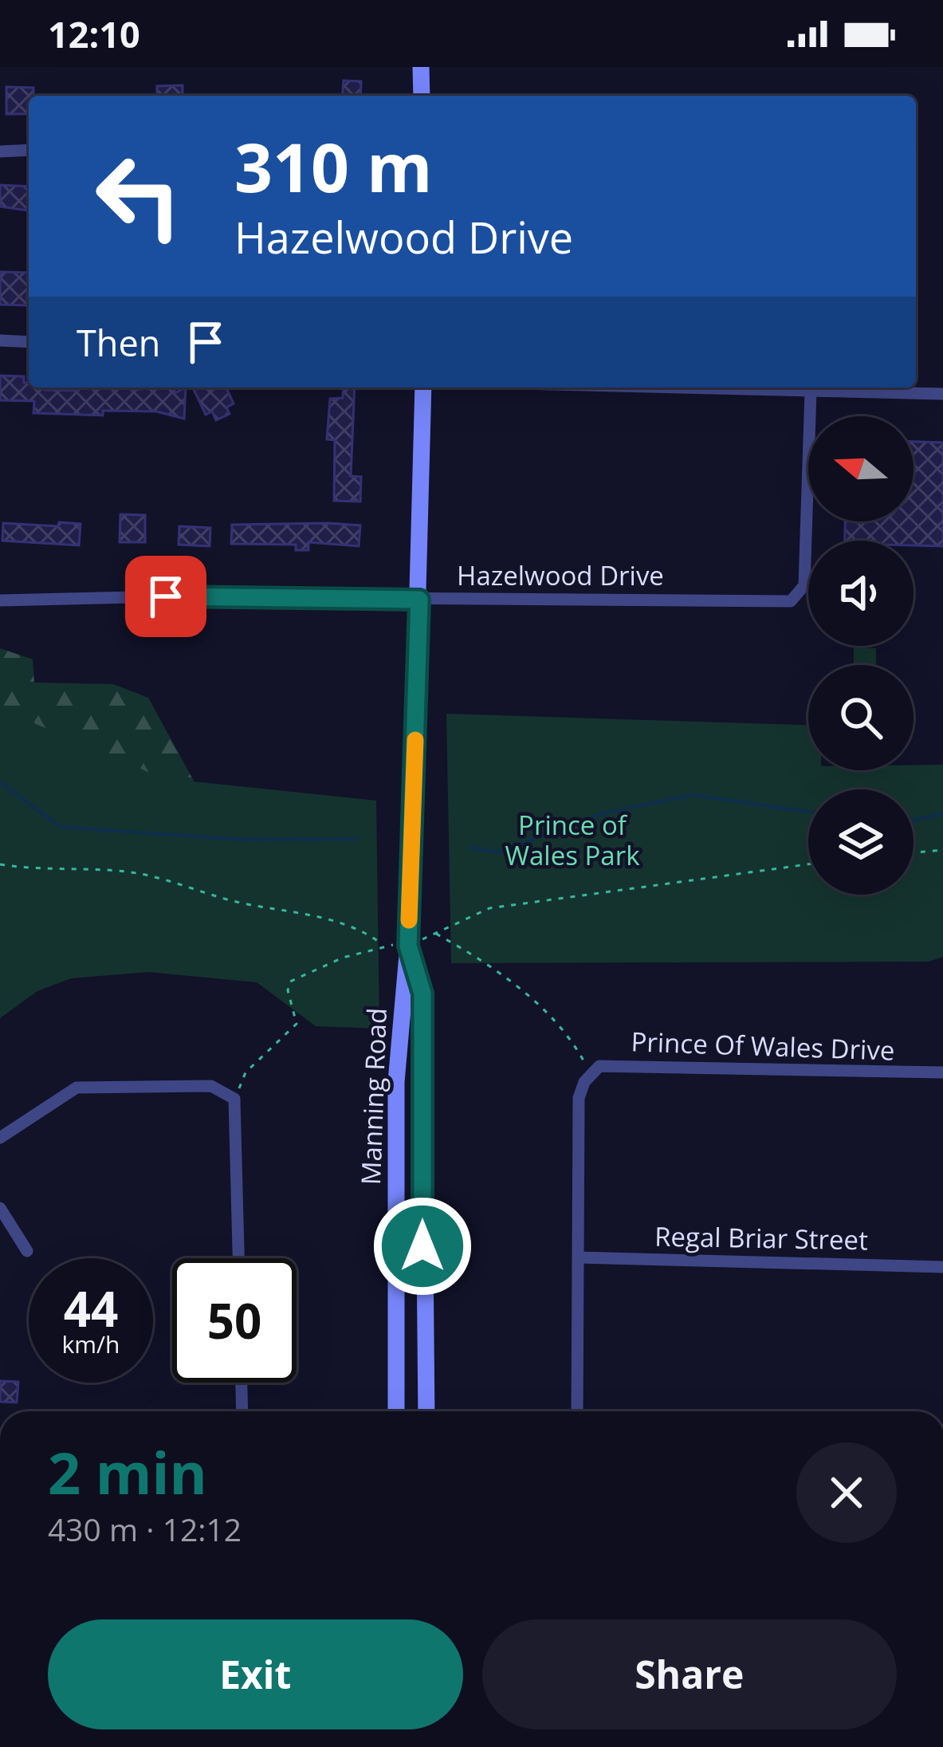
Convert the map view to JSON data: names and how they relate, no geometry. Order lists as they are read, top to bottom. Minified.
{"streets":{"main road":["Manning Road"],"street":["Hazelwood Drive","Prince Of Wales Drive","Regal Briar Street"]},"crossings":[["Hazelwood Drive","Manning Road"]],"parks":["Prince of Wales Park"],"north":"left","page":{"status":"12:10","turn":["310 m","Hazelwood Drive"],"then":"Then","speed":"44 km/h","limit":"50","heading":["2 min","430 m · 12:12"],"buttons":["Exit","Share"]}}
